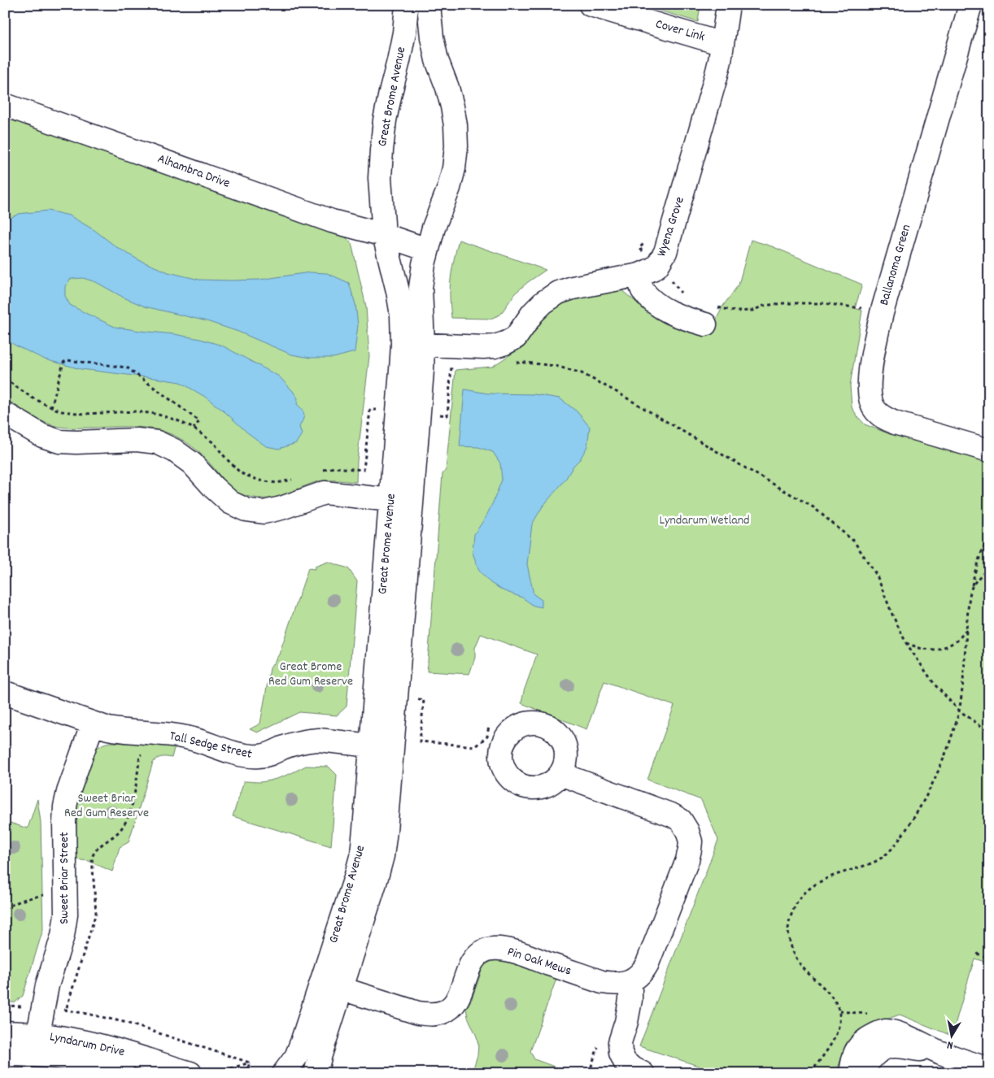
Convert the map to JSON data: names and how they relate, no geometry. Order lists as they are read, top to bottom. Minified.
{"streets":{"street":["Cover Link","Great Brome Avenue","Alhambra Drive","Wyena Grove","Ballanoma Green","Tall Sedge Street","Sweet Briar Street","Pin Oak Mews","Lyndarum Drive"]},"crossings":[["Cover Link","Wyena Grove"],["Great Brome Avenue","Alhambra Drive"],["Great Brome Avenue","Tall Sedge Street"],["Great Brome Avenue","Pin Oak Mews"],["Tall Sedge Street","Sweet Briar Street"],["Sweet Briar Street","Lyndarum Drive"]],"parks":["Lyndarum Wetland","Great Brome Red Gum Reserve","Sweet Briar Red Gum Reserve"],"north":"bottom"}
